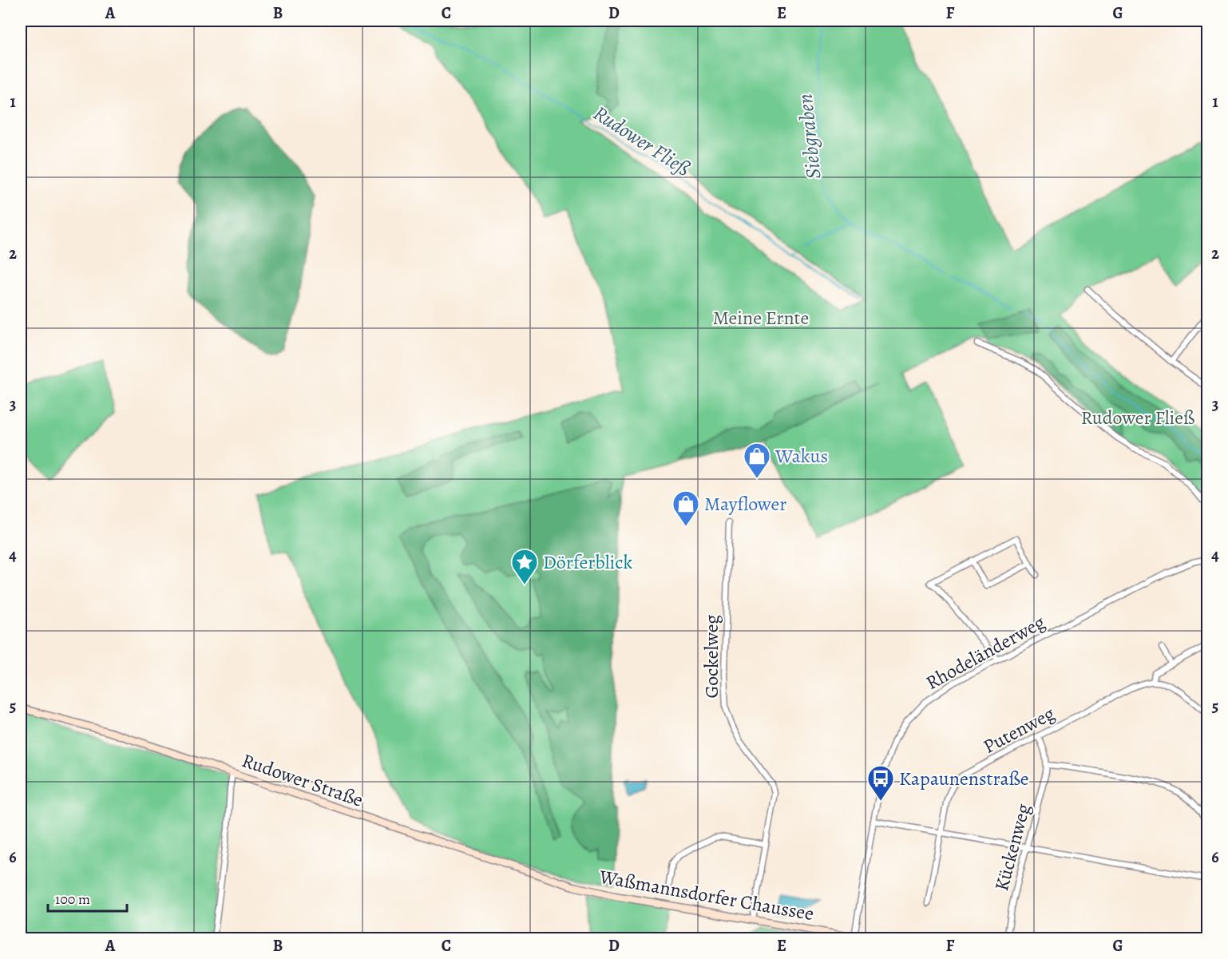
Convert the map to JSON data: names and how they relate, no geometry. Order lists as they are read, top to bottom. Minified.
{"streets":{"street":["Rhodeländerweg","Gockelweg","Putenweg","Rudower Straße","Kückenweg","Waßmannsdorfer Chaussee"]},"crossings":[["Rhodeländerweg","Waßmannsdorfer Chaussee"],["Gockelweg","Waßmannsdorfer Chaussee"],["Putenweg","Kückenweg"],["Rudower Straße","Waßmannsdorfer Chaussee"]],"water":["Siebgraben","Rudower Fließ"],"parks":["Meine Ernte","Rudower Fließ"],"places":{"shop":["Wakus","Mayflower"],"place":["Dörferblick"],"bus stop":["Kapaunenstraße"]},"scale_bar":"100 m","grid":{"columns":["A","B","C","D","E","F","G"],"rows":["1","2","3","4","5","6"]}}
